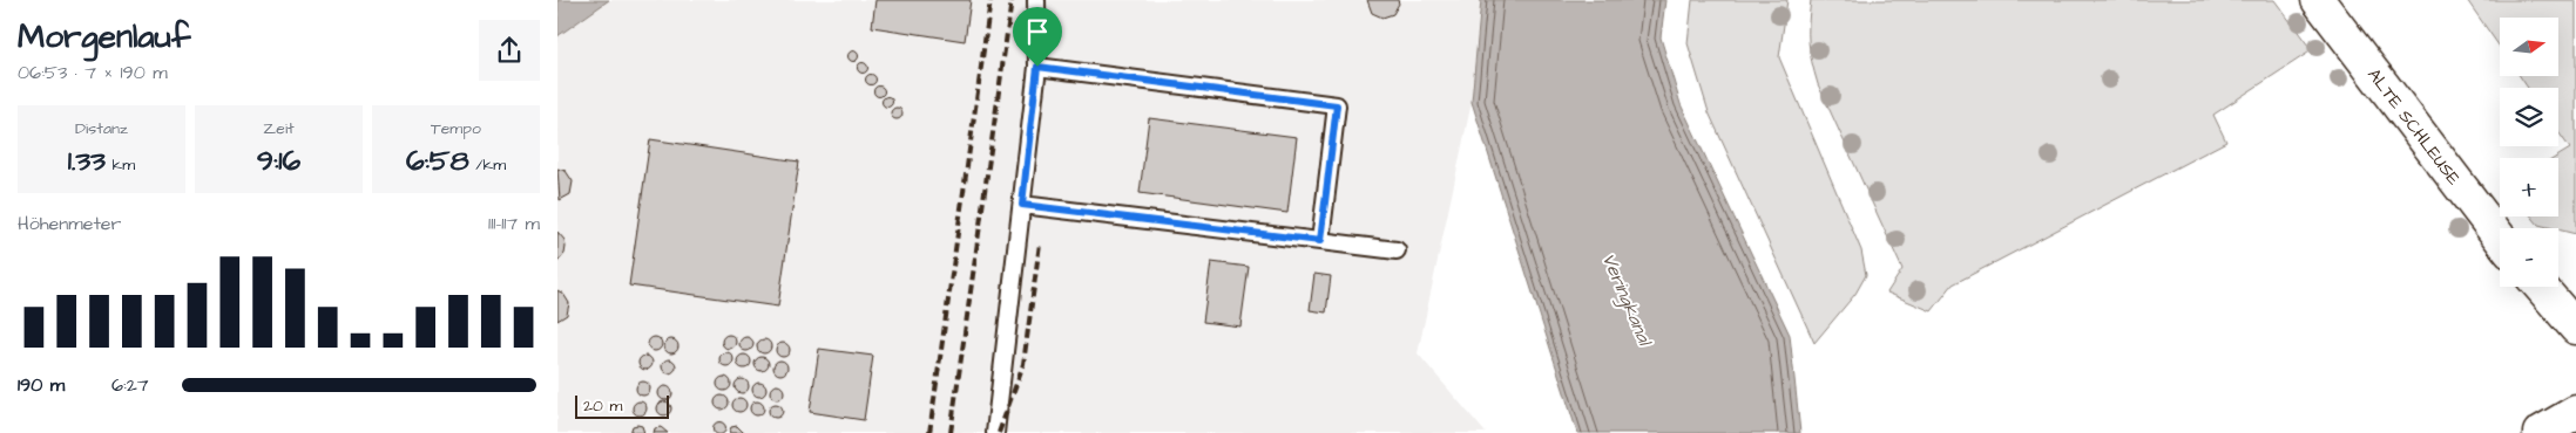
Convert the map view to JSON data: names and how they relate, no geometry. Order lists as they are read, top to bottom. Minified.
{"streets":{"street":["ALTE SCHLEUSE"]},"water":["Veringkanal"],"scale_bar":"20 m","north":"right","page":{"heading":["Morgenlauf","06:53 · 7 × 190 m"],"map_buttons":["+","−"],"stats":[["Distanz","1.33 km"],["Zeit","9:16"],["Tempo","6:58 /km"]],"chart":["Höhenmeter","111–117 m"],"list":[{"name":"190 m","note":"6:27"}],"scale":"20 m"}}
